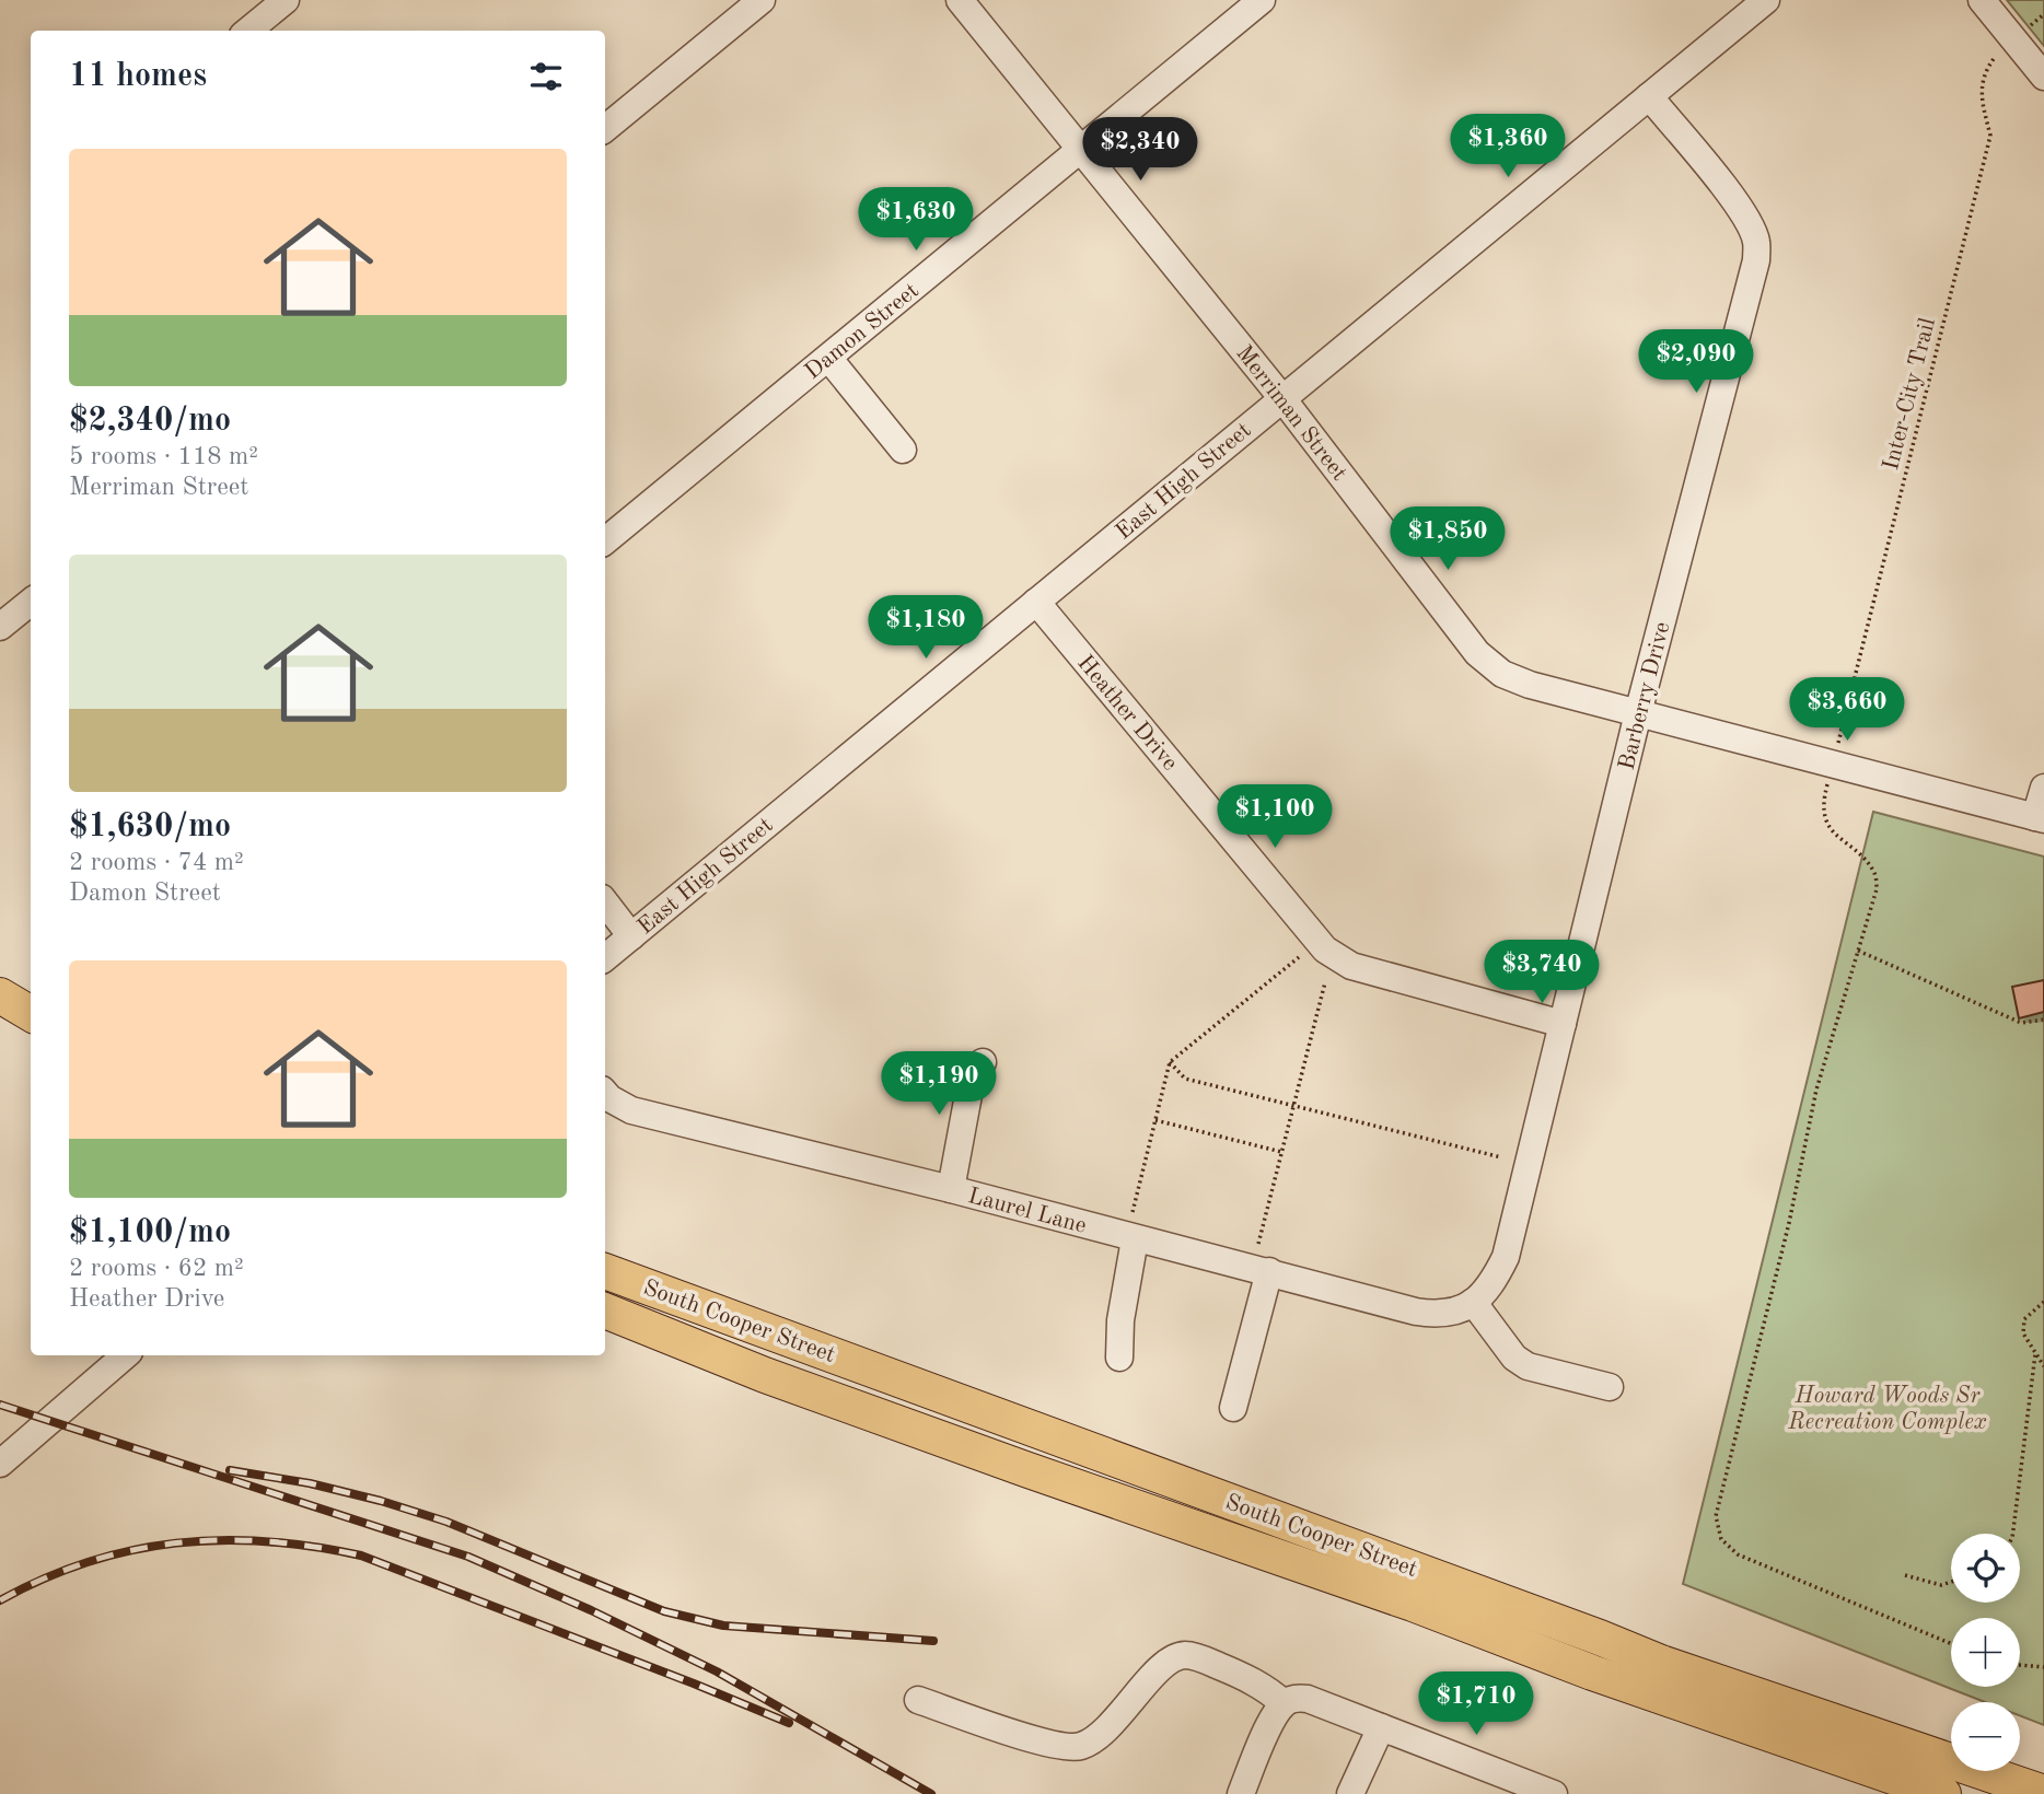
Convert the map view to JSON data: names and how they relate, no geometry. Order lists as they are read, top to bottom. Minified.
{"streets":{"main road":["South Cooper Street"],"street":["Damon Street","Merriman Street","East High Street","Barberry Drive","Heather Drive","Laurel Lane"],"path":["Inter-City Trail"]},"crossings":[["Damon Street","Merriman Street"],["Merriman Street","East High Street"],["Merriman Street","Barberry Drive"],["East High Street","Barberry Drive"],["East High Street","Heather Drive"],["Barberry Drive","Heather Drive"],["Barberry Drive","Laurel Lane"]],"parks":["Howard Woods Sr Recreation Complex"],"page":{"heading":"11 homes","price":["$1,360","$2,340","$1,630","$2,090","$1,850","$1,180","$3,660","$1,100","$3,740","$1,190","$1,710"],"list":[{"name":"$2,340/mo","note":"5 rooms · 118 m² · Merriman Street"},{"name":"$1,630/mo","note":"2 rooms · 74 m² · Damon Street"},{"name":"$1,100/mo","note":"2 rooms · 62 m² · Heather Drive"}],"map_buttons":["+","−"]}}
